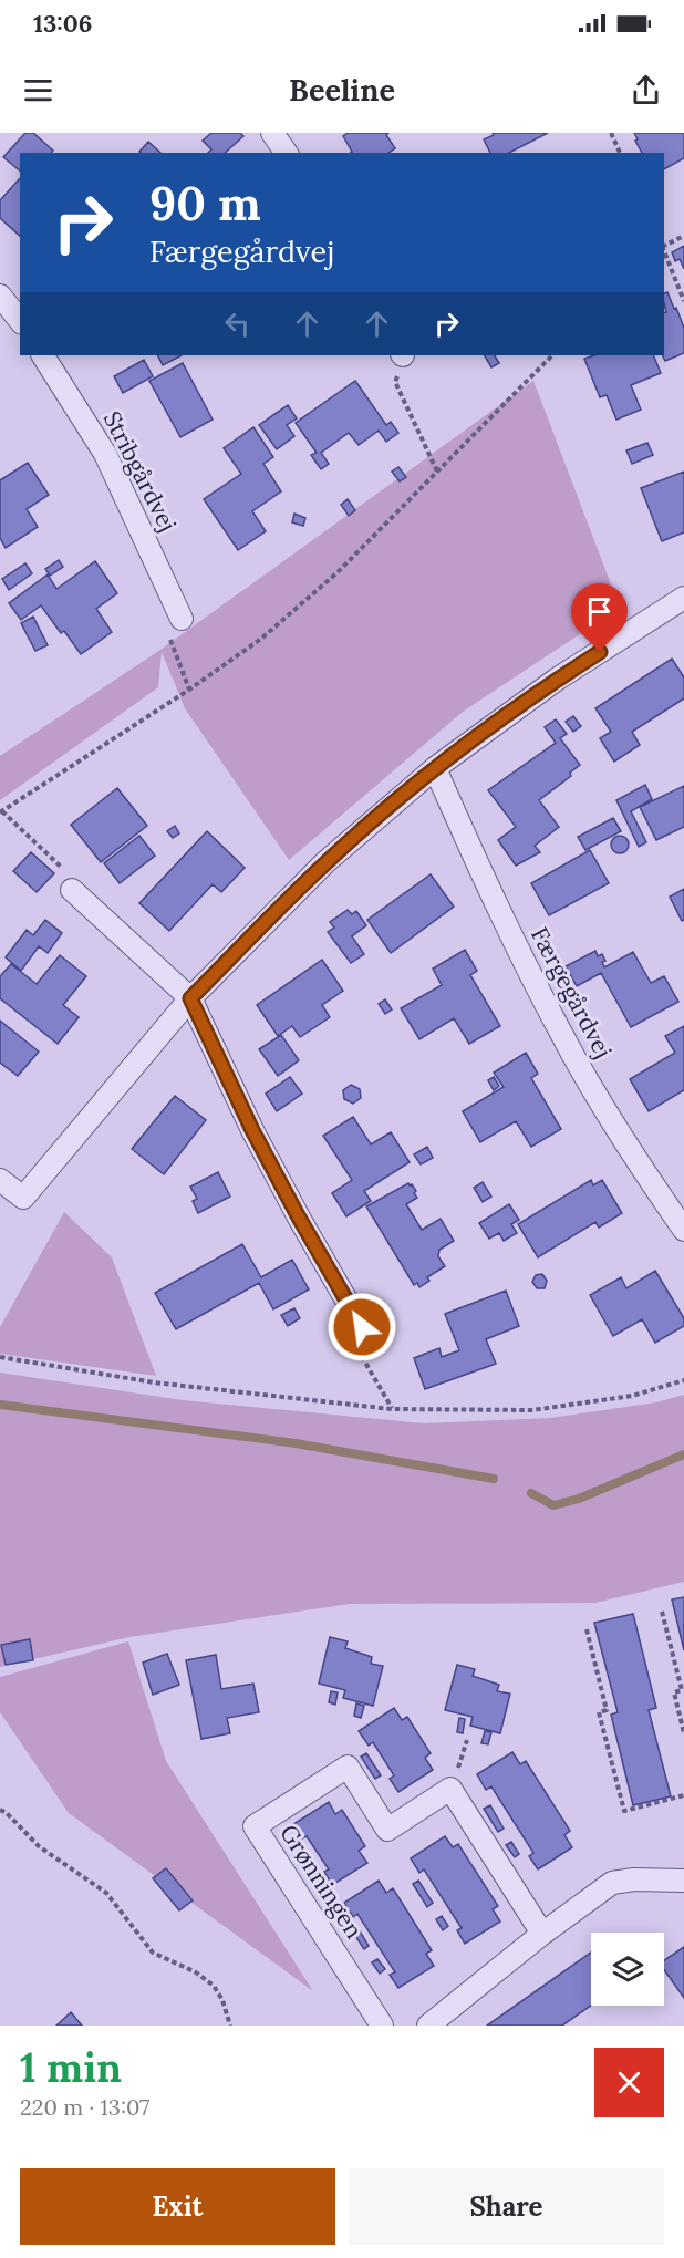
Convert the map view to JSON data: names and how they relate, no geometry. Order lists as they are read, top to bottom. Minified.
{"streets":{"street":["Stribgårdvej","Færgegårdvej","Grønningen"]},"page":{"status":"13:06","header":"Beeline","turn":["90 m","Færgegårdvej"],"heading":["1 min","220 m · 13:07"],"buttons":["Exit","Share"]}}
